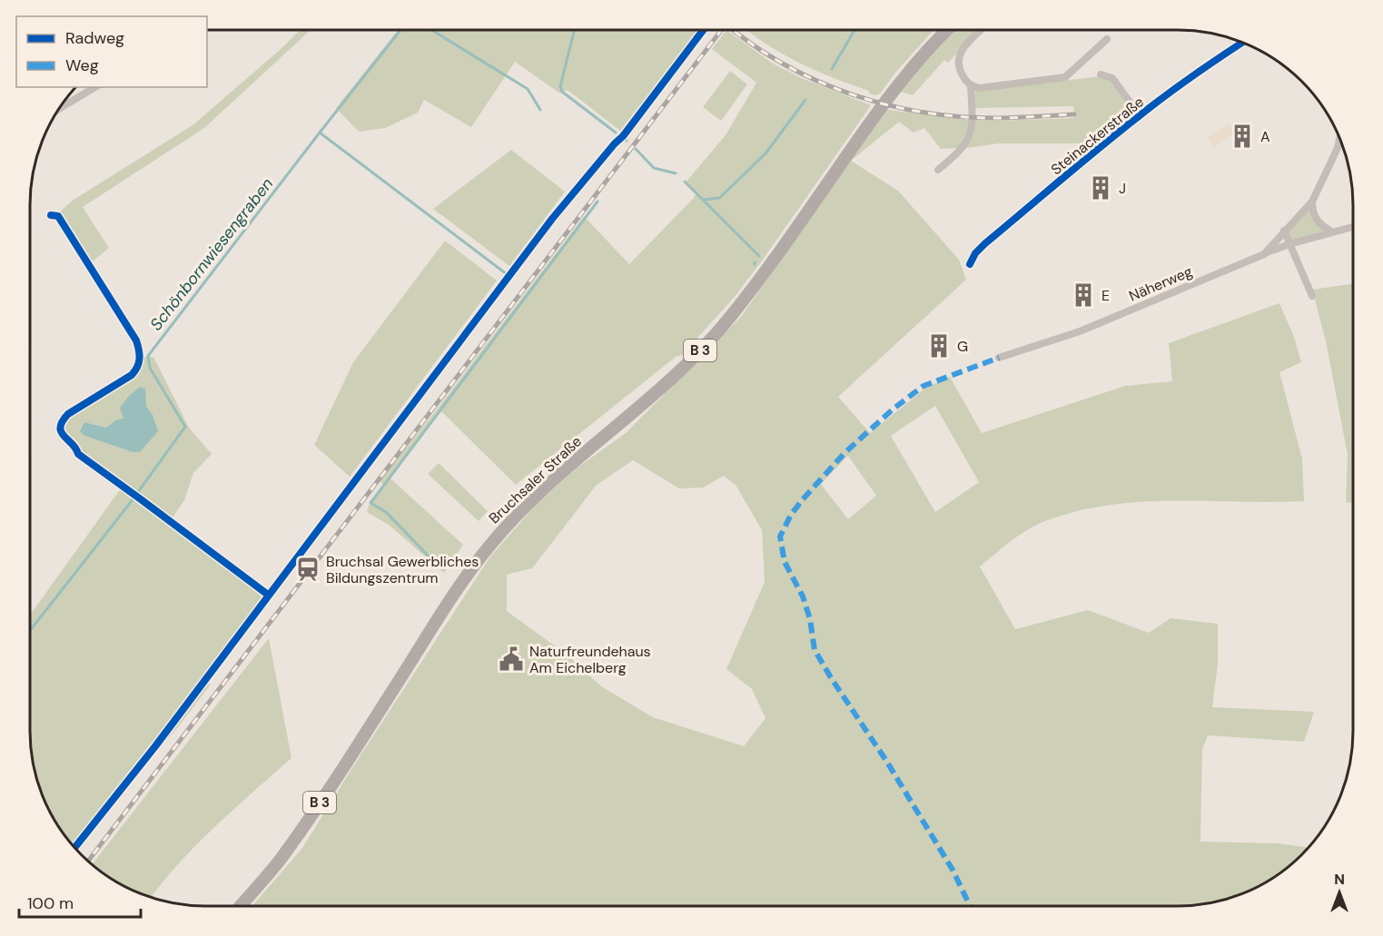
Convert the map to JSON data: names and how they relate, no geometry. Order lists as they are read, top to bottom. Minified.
{"streets":{"main road":["B 3","Bruchsaler Straße"],"street":["Steinackerstraße","Näherweg"]},"water":["Schönbornwiesengraben"],"places":{"building":["A","J","E","G"],"station":["Bruchsal Gewerbliches Bildungszentrum"],"public building":["Naturfreundehaus Am Eichelberg"]},"legend":["Radweg","Weg"],"scale_bar":"100 m","north":"top"}
